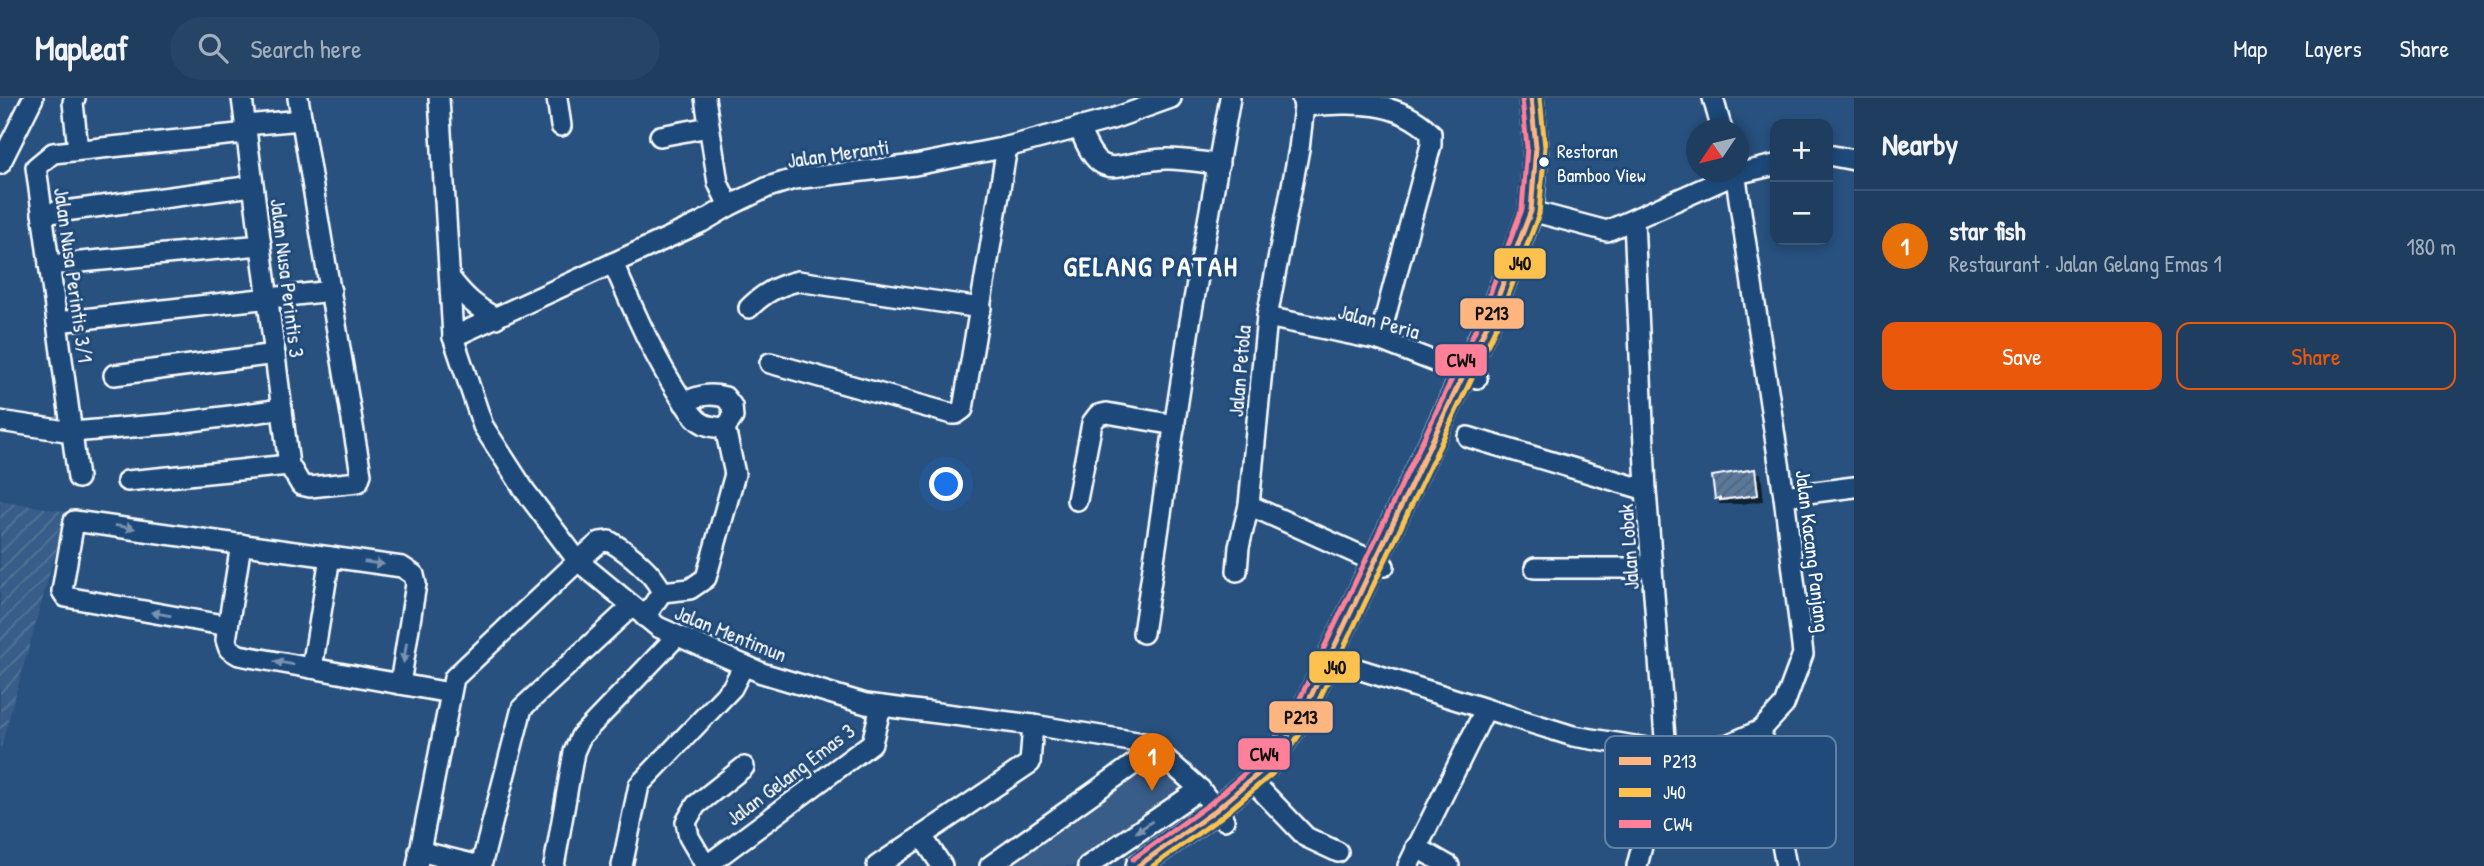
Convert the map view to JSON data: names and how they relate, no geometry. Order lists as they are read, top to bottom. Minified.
{"streets":{"street":["Jalan Meranti","Jalan Nusa Perintis 3/1","Jalan Nusa Perintis 3","Jalan Peria","Jalan Petola","Jalan Lobak","Jalan Kacang Panjang","Jalan Mentimun","Jalan Gelang Emas 3"]},"crossings":[["Jalan Meranti","Jalan Mentimun"],["Jalan Nusa Perintis 3/1","Jalan Nusa Perintis 3"],["Jalan Peria","Jalan Petola"],["Jalan Mentimun","Jalan Gelang Emas 3"]],"districts":["GELANG PATAH"],"places":["Restoran Bamboo View"],"lines":["transit line P213","transit line J40","transit line CW4"],"legend":["P213","J40","CW4"],"north":"bottom left","page":{"header":"Mapleaf","search":"Search here","nav":["Map","Layers","Share"],"heading":"Nearby","map_buttons":["+","−"],"list":[{"mark":"1","name":"star fish","note":"Restaurant · Jalan Gelang Emas 1","value":"180 m"}],"buttons":["Save","Share"],"pins":"1"}}
